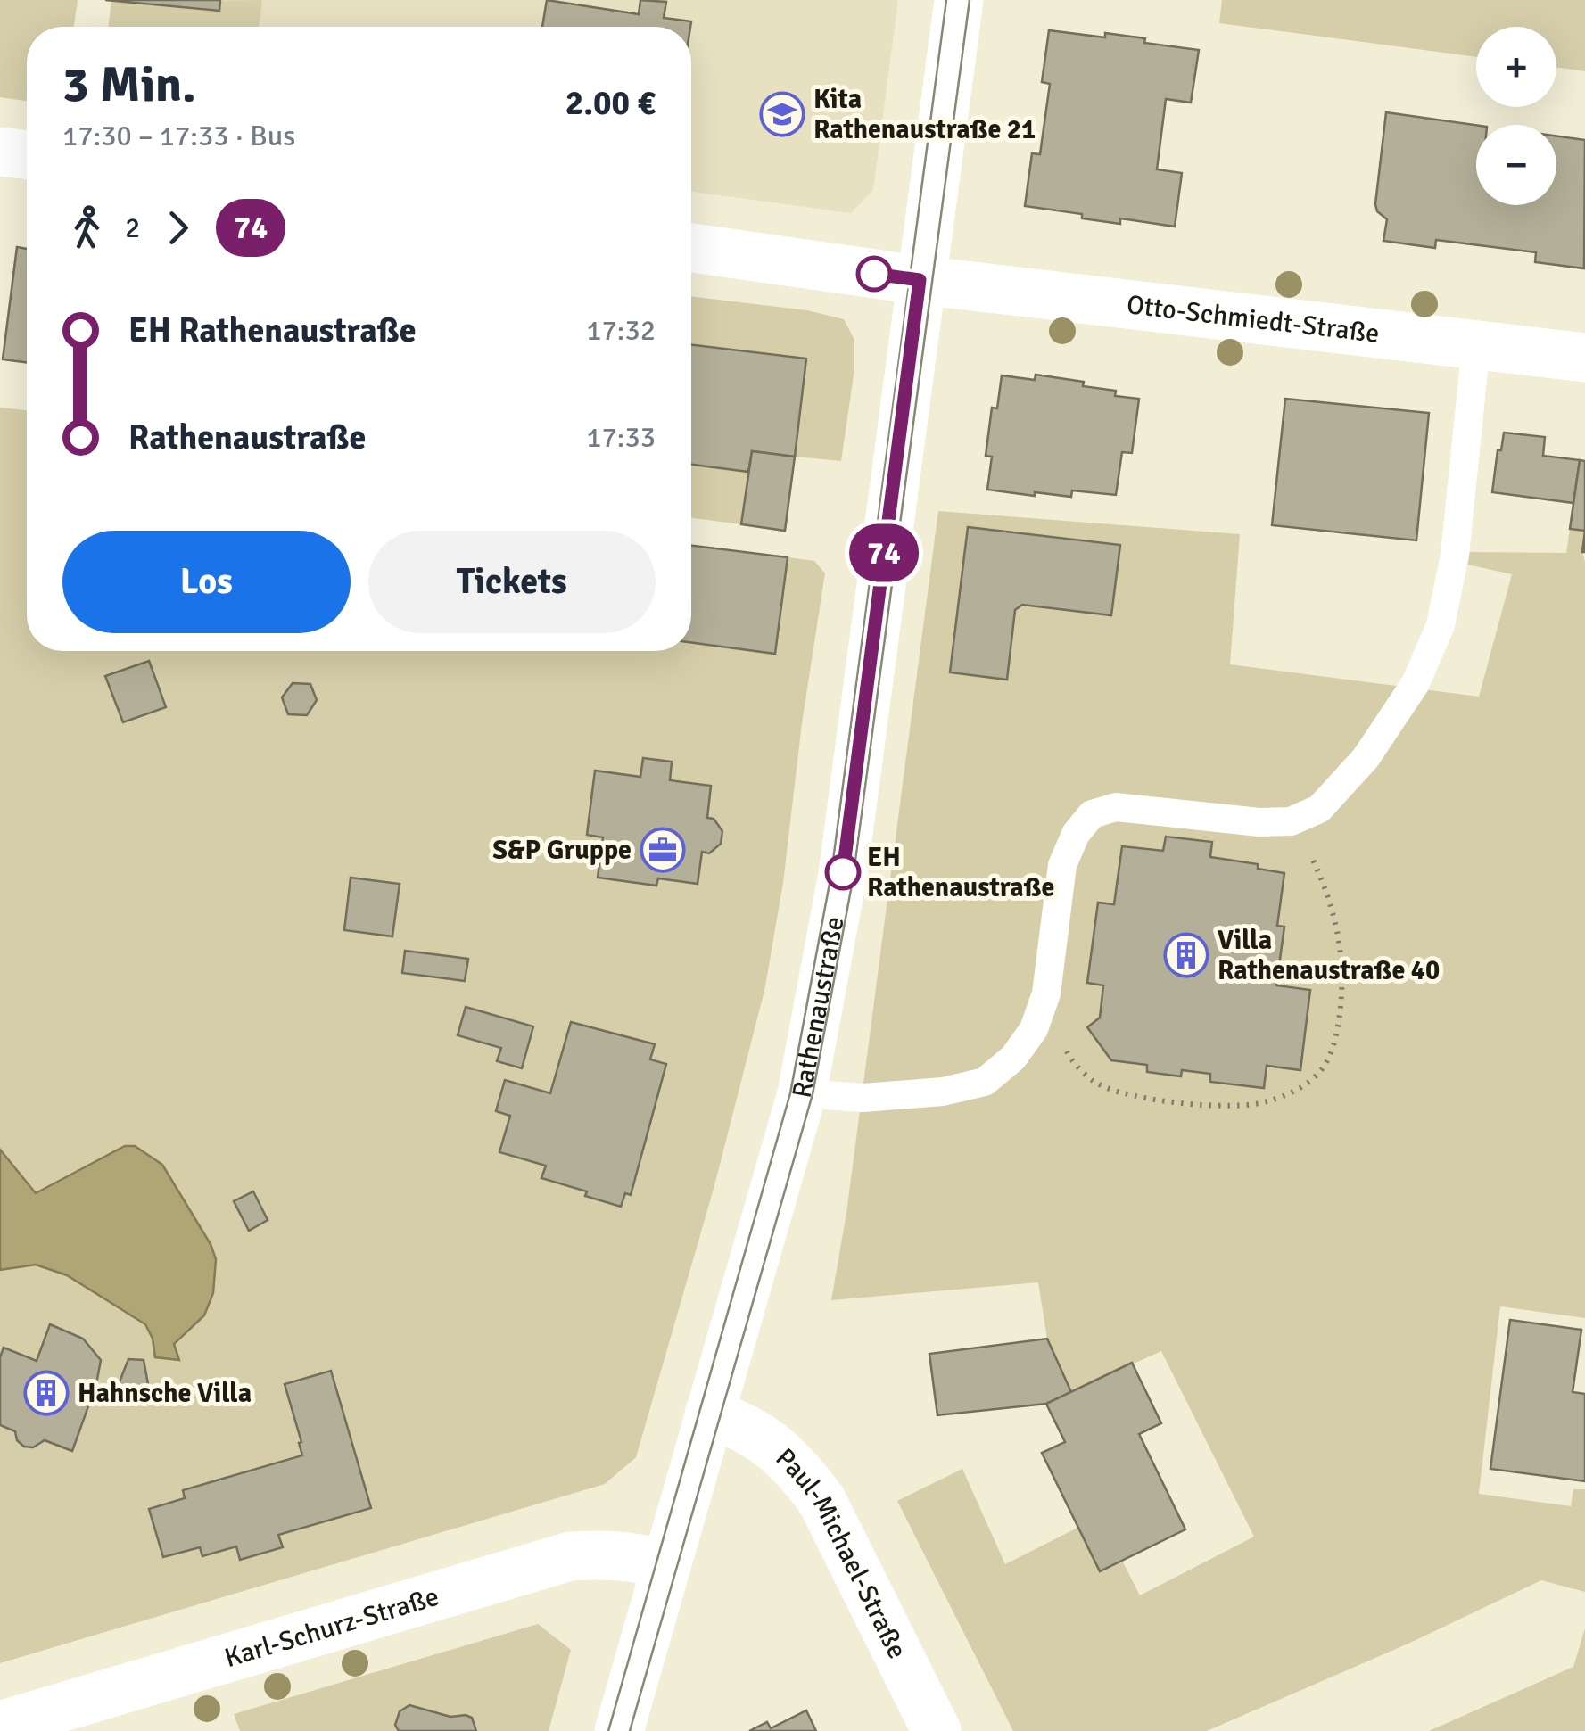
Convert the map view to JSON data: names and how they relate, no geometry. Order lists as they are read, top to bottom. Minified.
{"streets":{"street":["Otto-Schmiedt-Straße","Rathenaustraße","Paul-Michael-Straße","Karl-Schurz-Straße"]},"crossings":[["Otto-Schmiedt-Straße","Rathenaustraße"],["Rathenaustraße","Paul-Michael-Straße"],["Rathenaustraße","Karl-Schurz-Straße"]],"places":{"school or university":["Kita Rathenaustraße 21"],"office":["S&P Gruppe"],"other":["EH Rathenaustraße"],"building":["Villa Rathenaustraße 40","Hahnsche Villa"]},"lines":["bus line 74"],"page":{"on_map":"74","map_buttons":["+","−"],"heading":["3 Min.","17:30 – 17:33 · Bus","2.00 €"],"legs":["2","74"],"list":[{"name":"EH Rathenaustraße","value":"17:32"},{"name":"Rathenaustraße","value":"17:33"}],"buttons":["Los","Tickets"]}}
